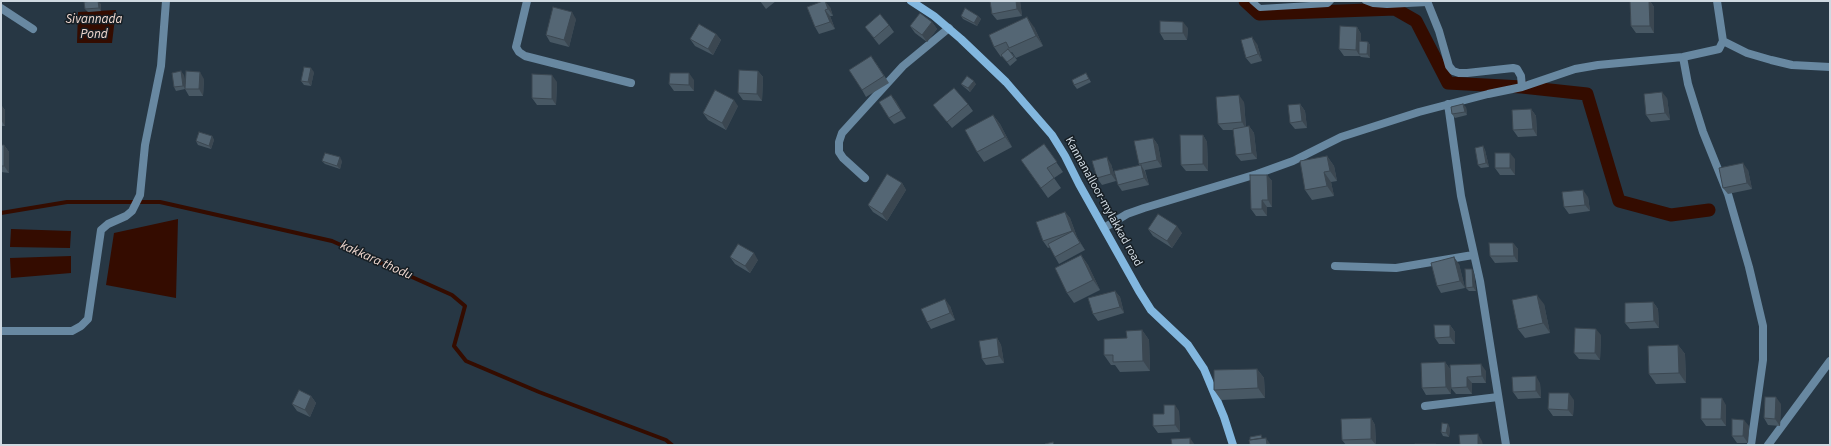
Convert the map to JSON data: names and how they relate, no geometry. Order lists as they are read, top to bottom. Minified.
{"streets":{"main road":["Kannanalloor-mylakkad road"]},"water":["Sivannada Pond","kakkara thodu"]}
